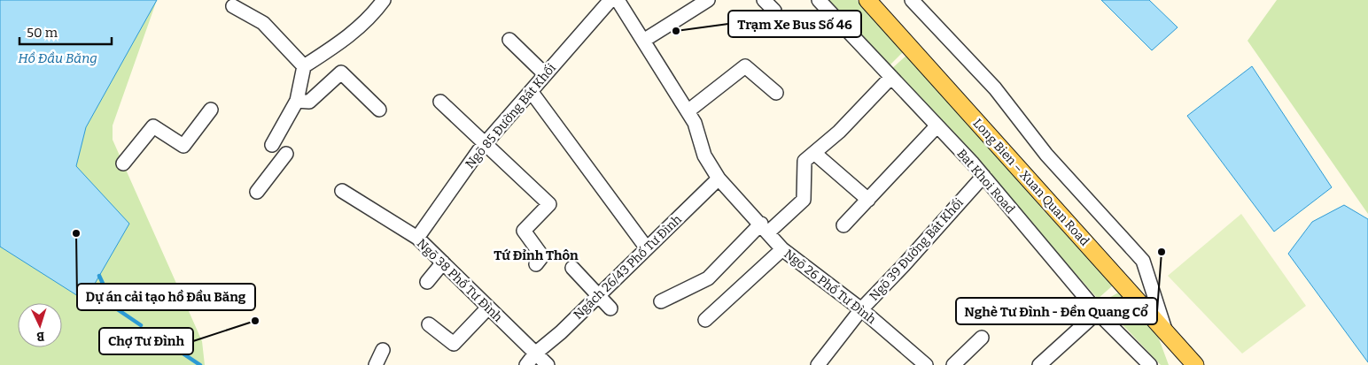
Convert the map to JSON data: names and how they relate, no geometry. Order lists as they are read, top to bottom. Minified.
{"streets":{"main road":["Long Bien – Xuan Quan Road"],"street":["Ngõ 85 Đường Bát Khối","Bat Khoi Road","Ngõ 39 Đường Bát Khối","Ngách 26/43 Phố Tư Đình","Ngõ 38 Phố Tư Đình","Ngõ 26 Phố Tư Đình"]},"crossings":[["Ngõ 85 Đường Bát Khối","Ngõ 38 Phố Tư Đình"],["Bat Khoi Road","Ngõ 39 Đường Bát Khối"],["Ngõ 39 Đường Bát Khối","Ngõ 26 Phố Tư Đình"],["Ngách 26/43 Phố Tư Đình","Ngõ 38 Phố Tư Đình"],["Ngách 26/43 Phố Tư Đình","Ngõ 26 Phố Tư Đình"]],"districts":["Tứ Đỉnh Thôn"],"water":["Hồ Đầu Băng"],"places":["Trạm Xe Bus Số 46","Dự án cải tạo hồ Đầu Băng","Nghè Tư Đình - Đền Quang Cổ","Chợ Tư Đình"],"scale_bar":"50 m","north":"bottom"}
